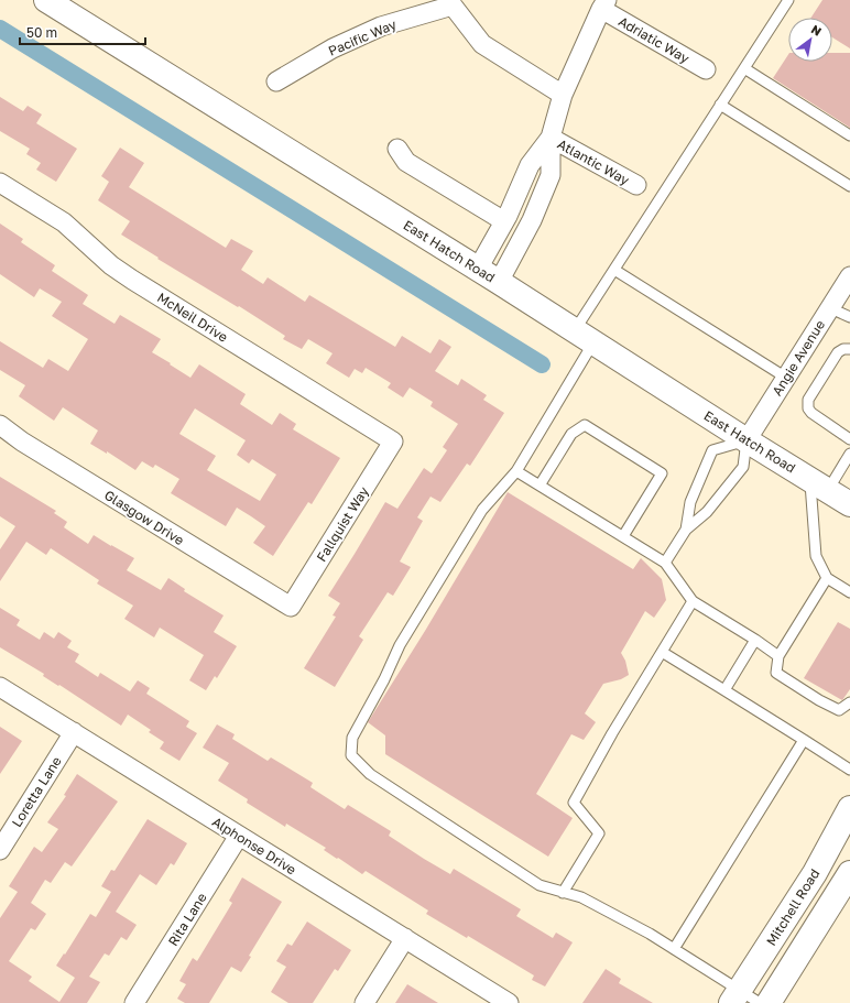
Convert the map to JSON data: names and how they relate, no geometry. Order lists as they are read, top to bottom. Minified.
{"streets":{"main road":["East Hatch Road","Mitchell Road"],"street":["Pacific Way","Adriatic Way","Atlantic Way","McNeil Drive","Angie Avenue","Glasgow Drive","Fallquist Way","Loretta Lane","Alphonse Drive","Rita Lane"]},"crossings":[["East Hatch Road","Angie Avenue"],["McNeil Drive","Fallquist Way"],["Glasgow Drive","Fallquist Way"],["Loretta Lane","Alphonse Drive"],["Alphonse Drive","Rita Lane"]],"scale_bar":"50 m","north":"top right"}
